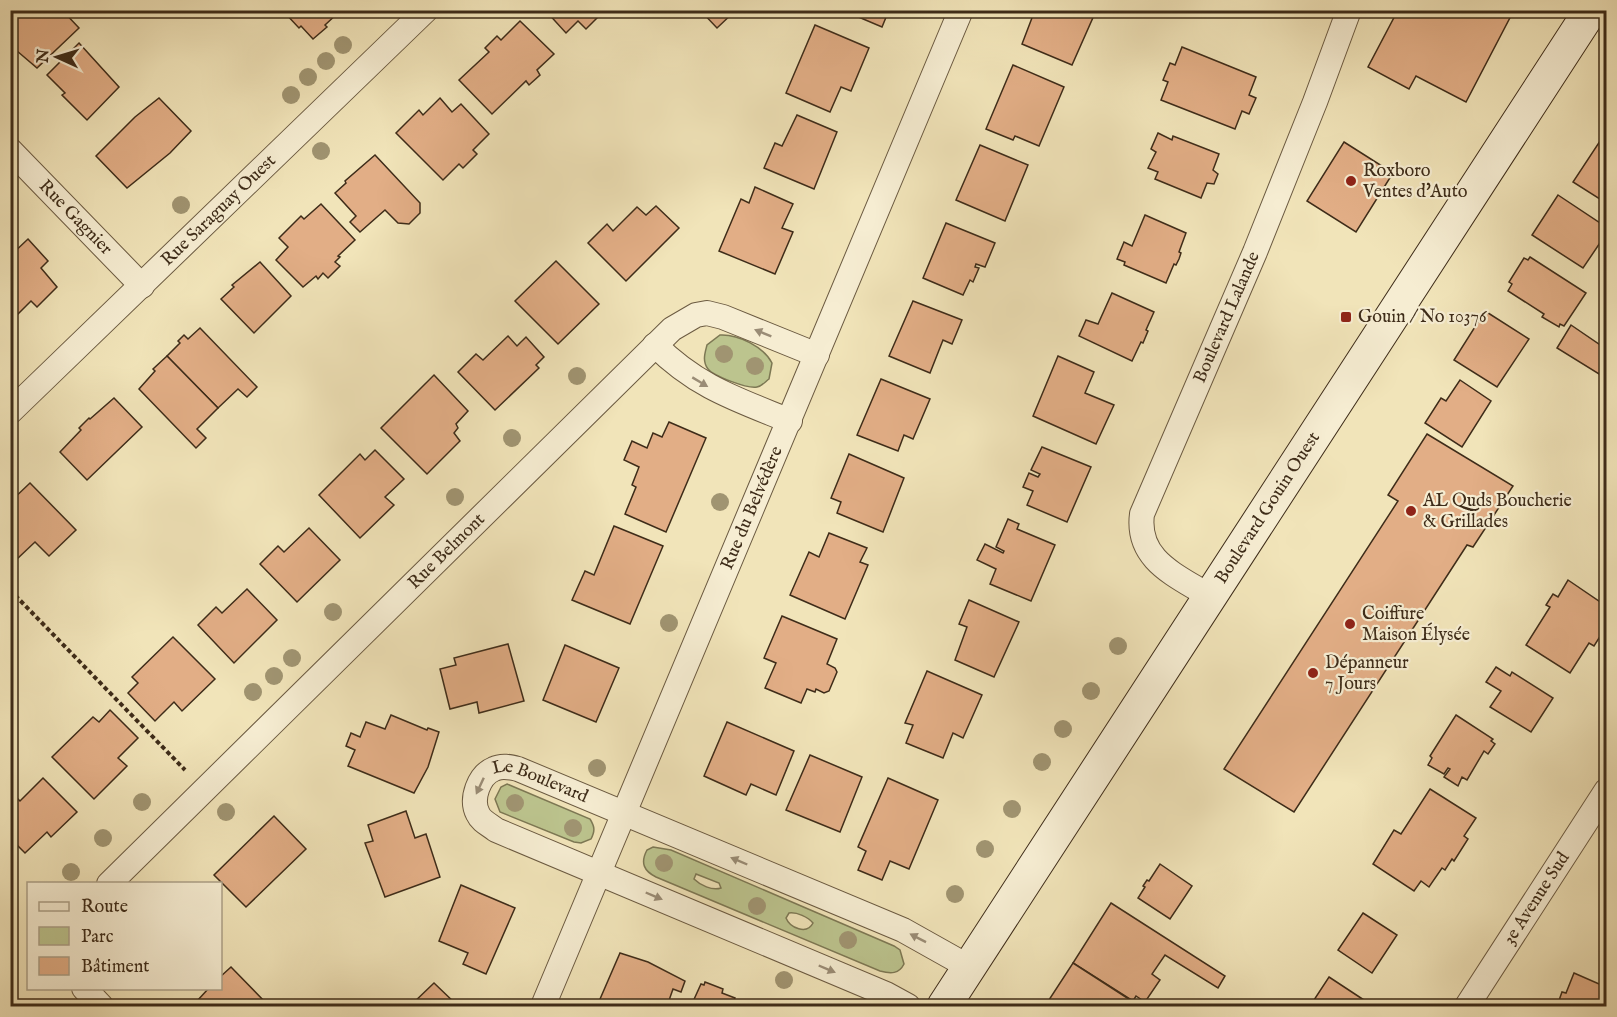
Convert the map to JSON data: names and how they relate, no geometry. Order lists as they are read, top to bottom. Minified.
{"streets":{"main road":["Boulevard Gouin Ouest"],"street":["Rue Saraguay Ouest","Rue Gagnier","Boulevard Lalande","Rue du Belvédère","Rue Belmont","Le Boulevard","3e Avenue Sud"]},"crossings":[["Rue Saraguay Ouest","Rue Gagnier"],["Boulevard Lalande","Boulevard Gouin Ouest"],["Boulevard Gouin Ouest","Le Boulevard"],["Rue du Belvédère","Rue Belmont"],["Rue du Belvédère","Le Boulevard"]],"places":{"other":["Roxboro Ventes d'Auto","AL Quds Boucherie & Grillades","Coiffure Maison Élysée","Dépanneur 7 Jours"],"transit":["Gouin / No 10376"]},"legend":["Route","Parc","Bâtiment"],"north":"left"}
